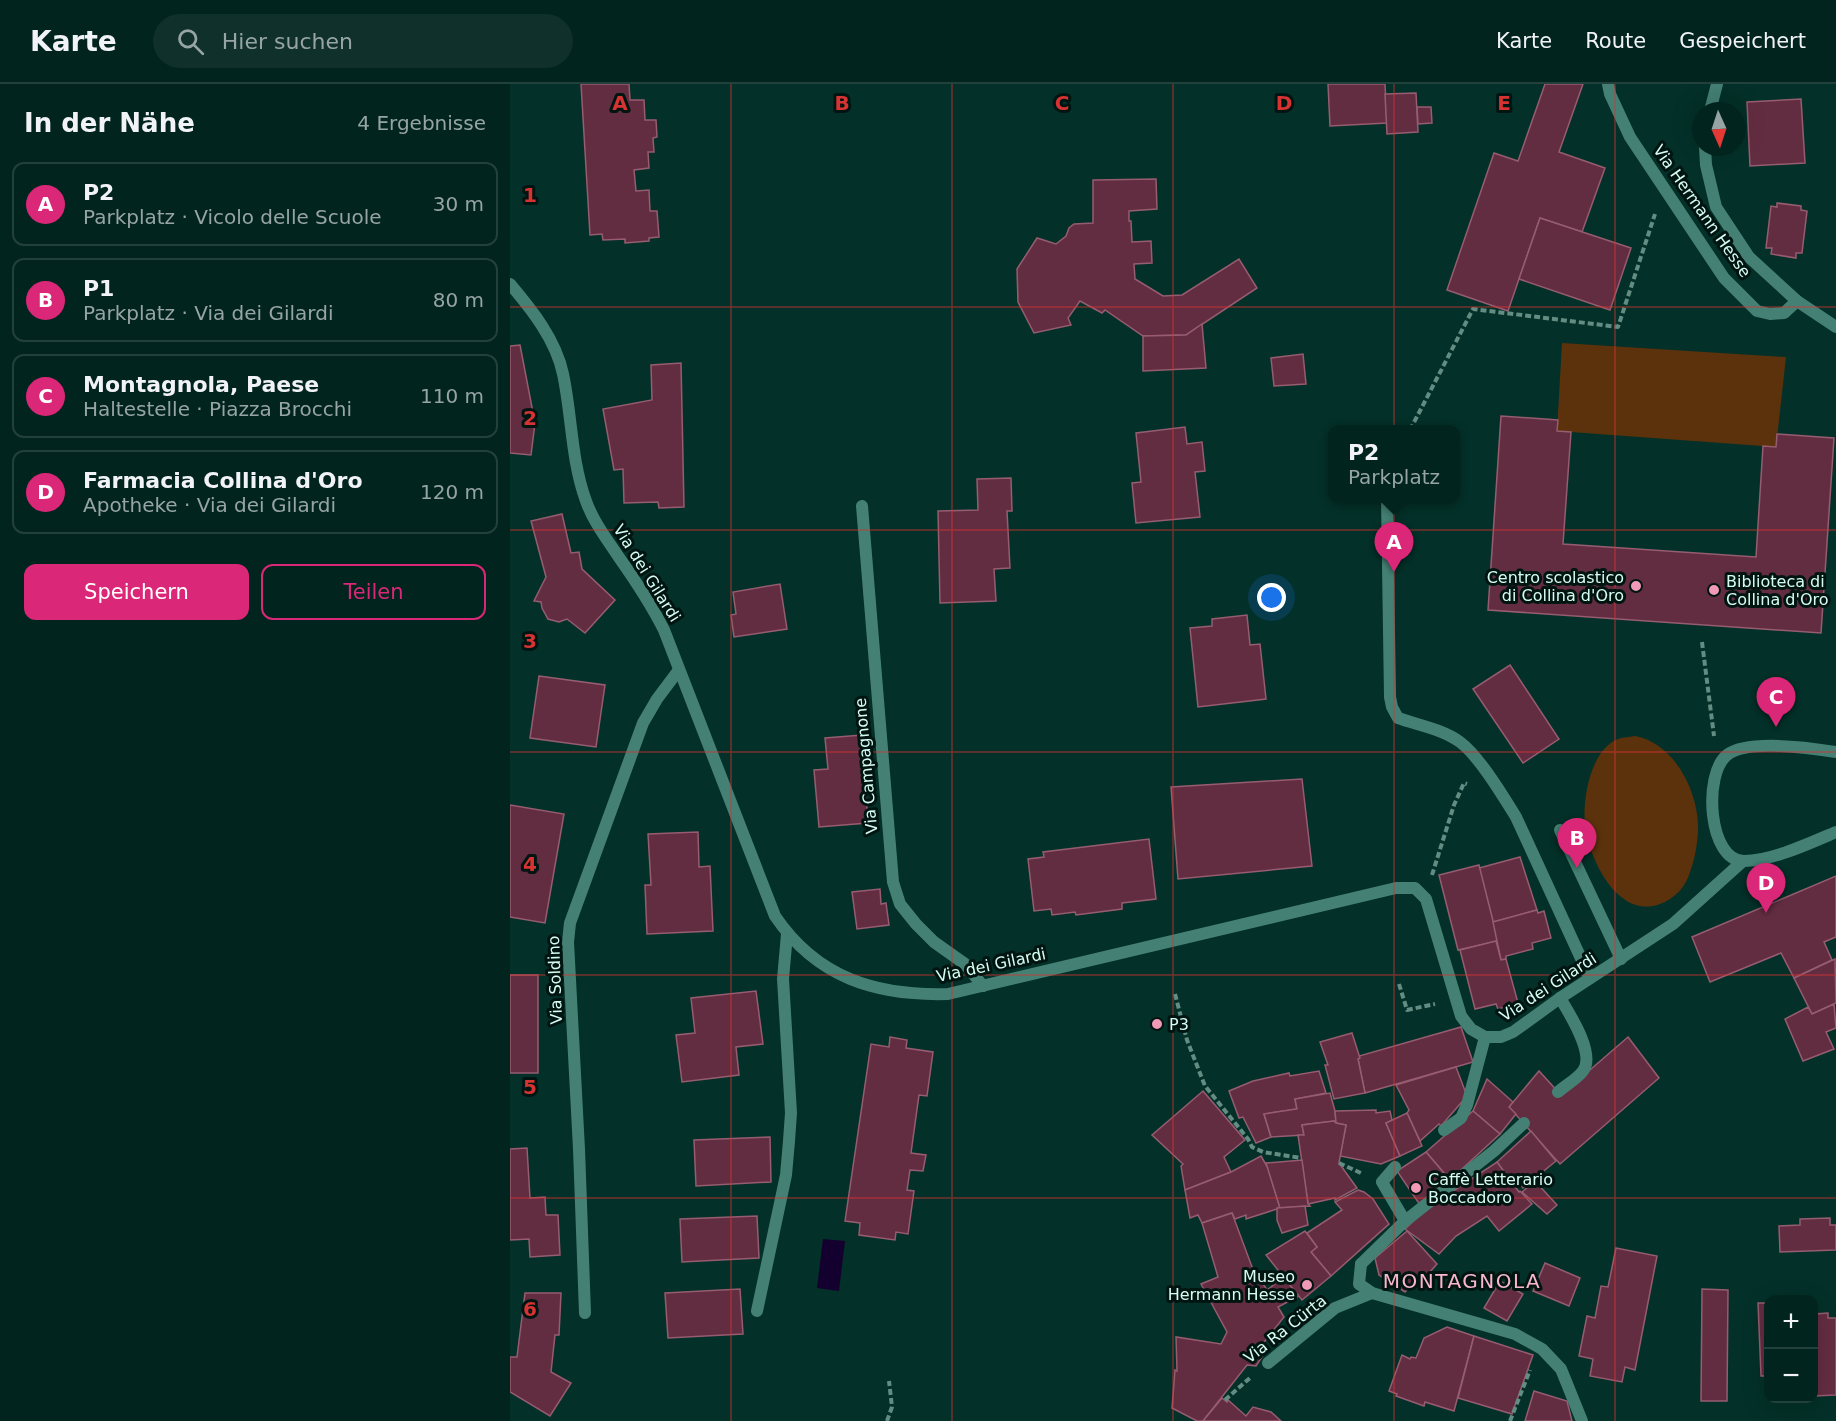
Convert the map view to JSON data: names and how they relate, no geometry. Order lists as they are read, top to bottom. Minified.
{"streets":{"street":["Via Hermann Hesse","Via dei Gilardi","Via Campagnone","Via Soldino","Via Ra Cürta"]},"crossings":[["Via dei Gilardi","Via Campagnone"],["Via dei Gilardi","Via Soldino"]],"districts":["MONTAGNOLA"],"places":["Centro scolastico di Collina d'Oro","Biblioteca di Collina d'Oro","P3","Caffè Letterario Boccadoro","Museo Hermann Hesse"],"north":"bottom","page":{"header":"Karte","search":"Hier suchen","nav":["Karte","Route","Gespeichert"],"heading":["In der Nähe","4 Ergebnisse"],"list":[{"mark":"A","name":"P2","note":"Parkplatz · Vicolo delle Scuole","value":"30 m"},{"mark":"B","name":"P1","note":"Parkplatz · Via dei Gilardi","value":"80 m"},{"mark":"C","name":"Montagnola, Paese","note":"Haltestelle · Piazza Brocchi","value":"110 m"},{"mark":"D","name":"Farmacia Collina d'Oro","note":"Apotheke · Via dei Gilardi","value":"120 m"}],"popup":["P2","Parkplatz"],"pins":["A","C","B","D"],"buttons":["Speichern","Teilen"],"map_buttons":["+","−"]},"grid":{"columns":["A","B","C","D","E"],"rows":["1","2","3","4","5","6"]}}
